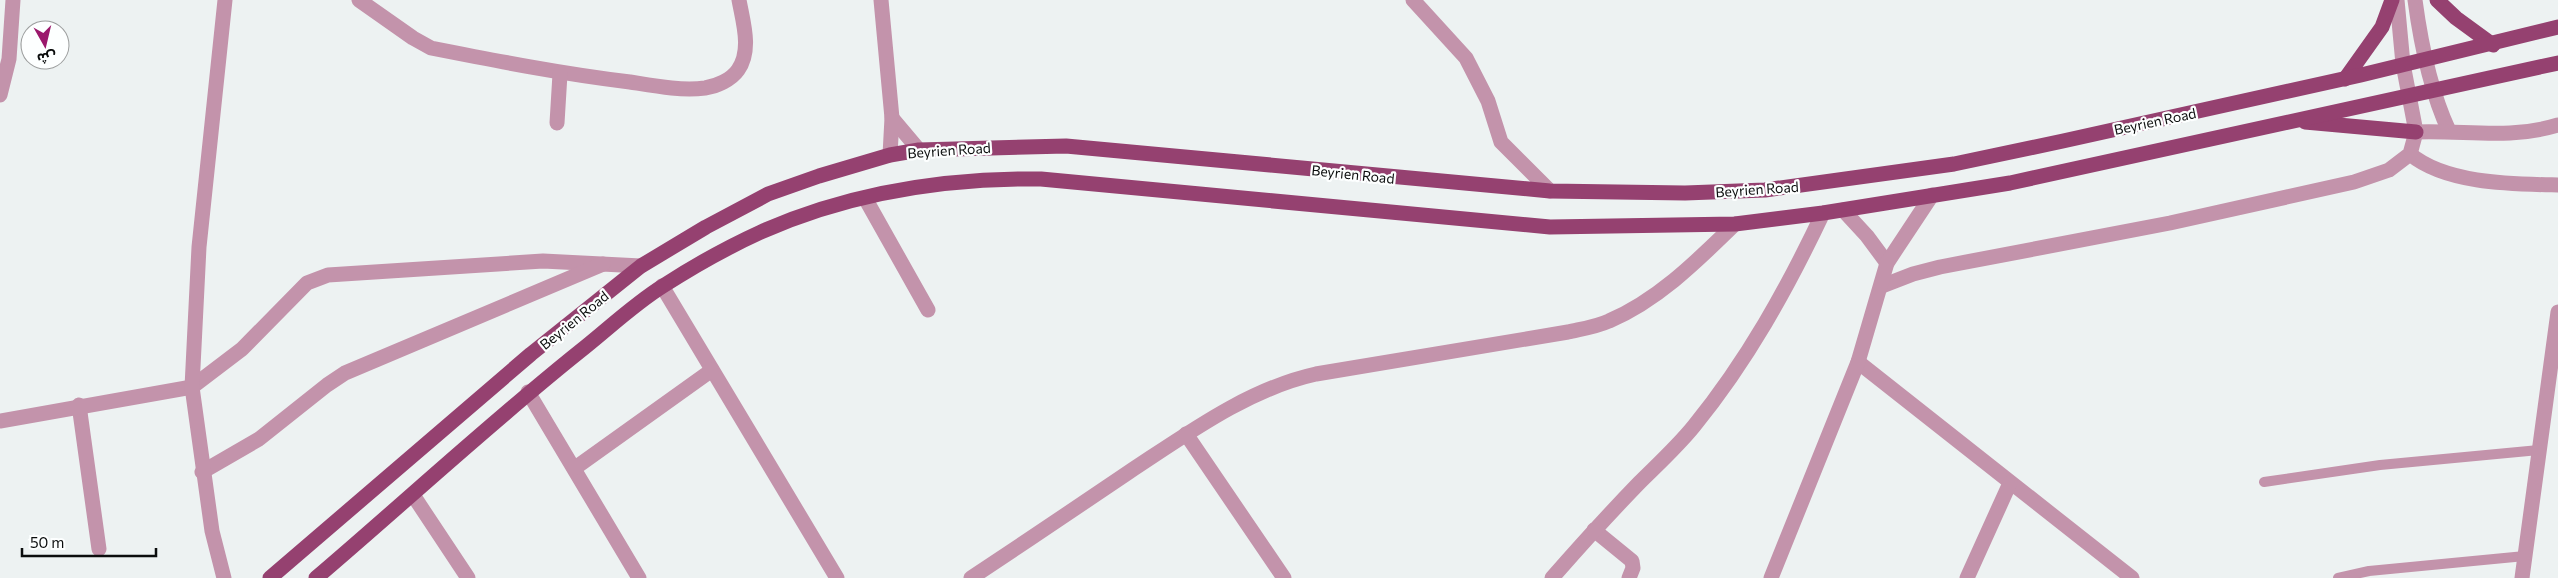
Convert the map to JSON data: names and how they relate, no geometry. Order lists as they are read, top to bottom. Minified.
{"streets":{"main road":["Beyrien Road"]},"scale_bar":"50 m","north":"bottom"}
